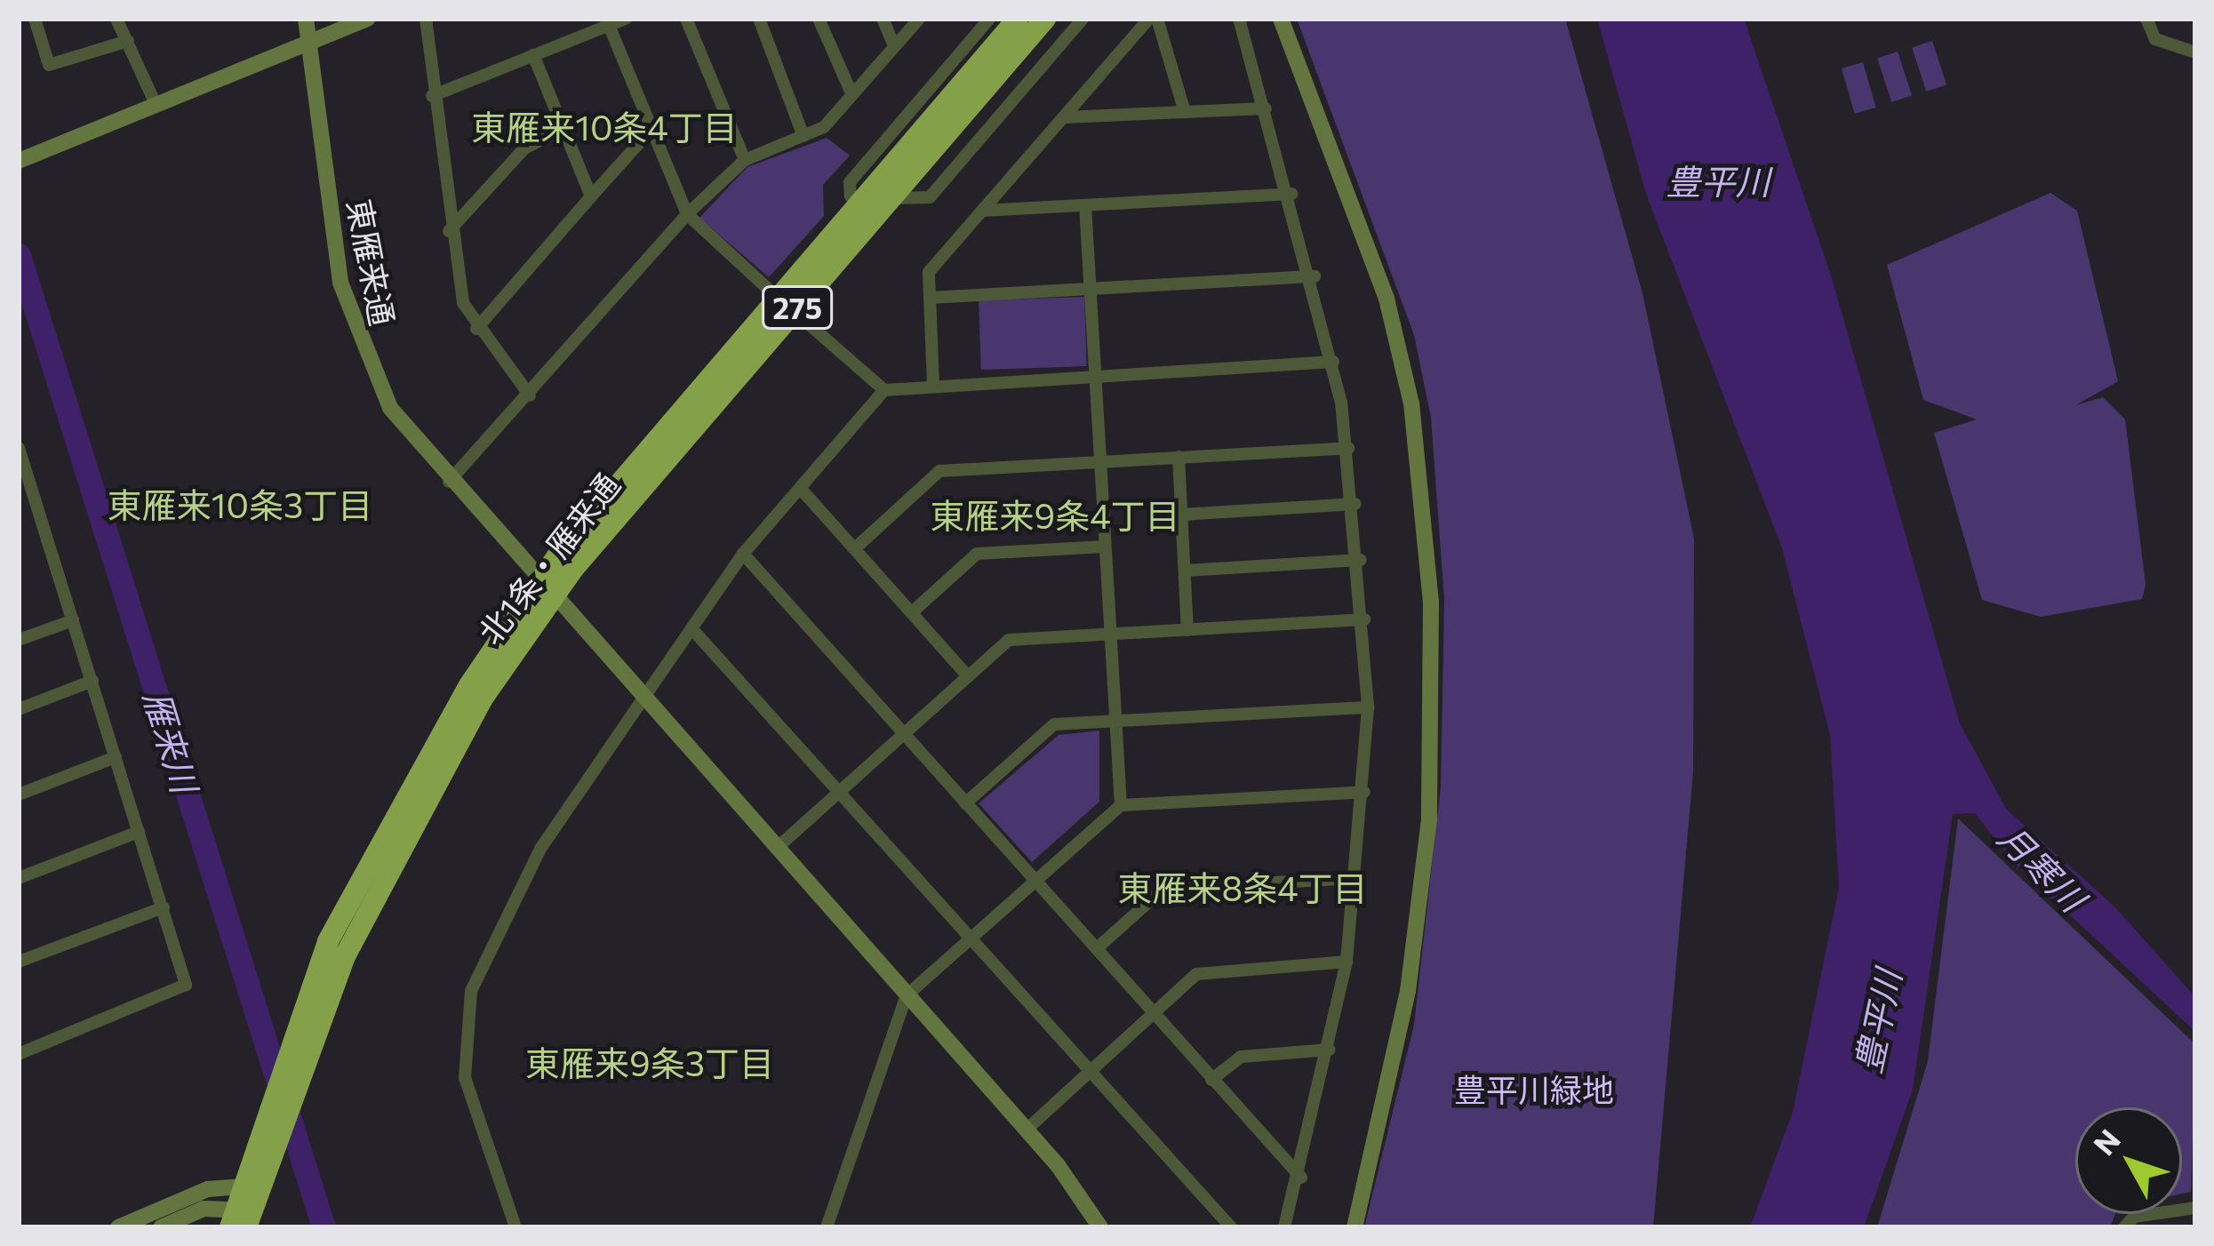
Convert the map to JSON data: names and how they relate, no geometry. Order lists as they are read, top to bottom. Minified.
{"streets":{"highway":["275","北1条・雁来通"],"street":["東雁来通"]},"crossings":[["東雁来通","北1条・雁来通"]],"districts":["東雁来10条4丁目","東雁来10条3丁目","東雁来9条4丁目","東雁来8条4丁目","東雁来9条3丁目"],"water":["豊平川","雁来川","月寒川"],"parks":["豊平川緑地"],"north":"top left"}
